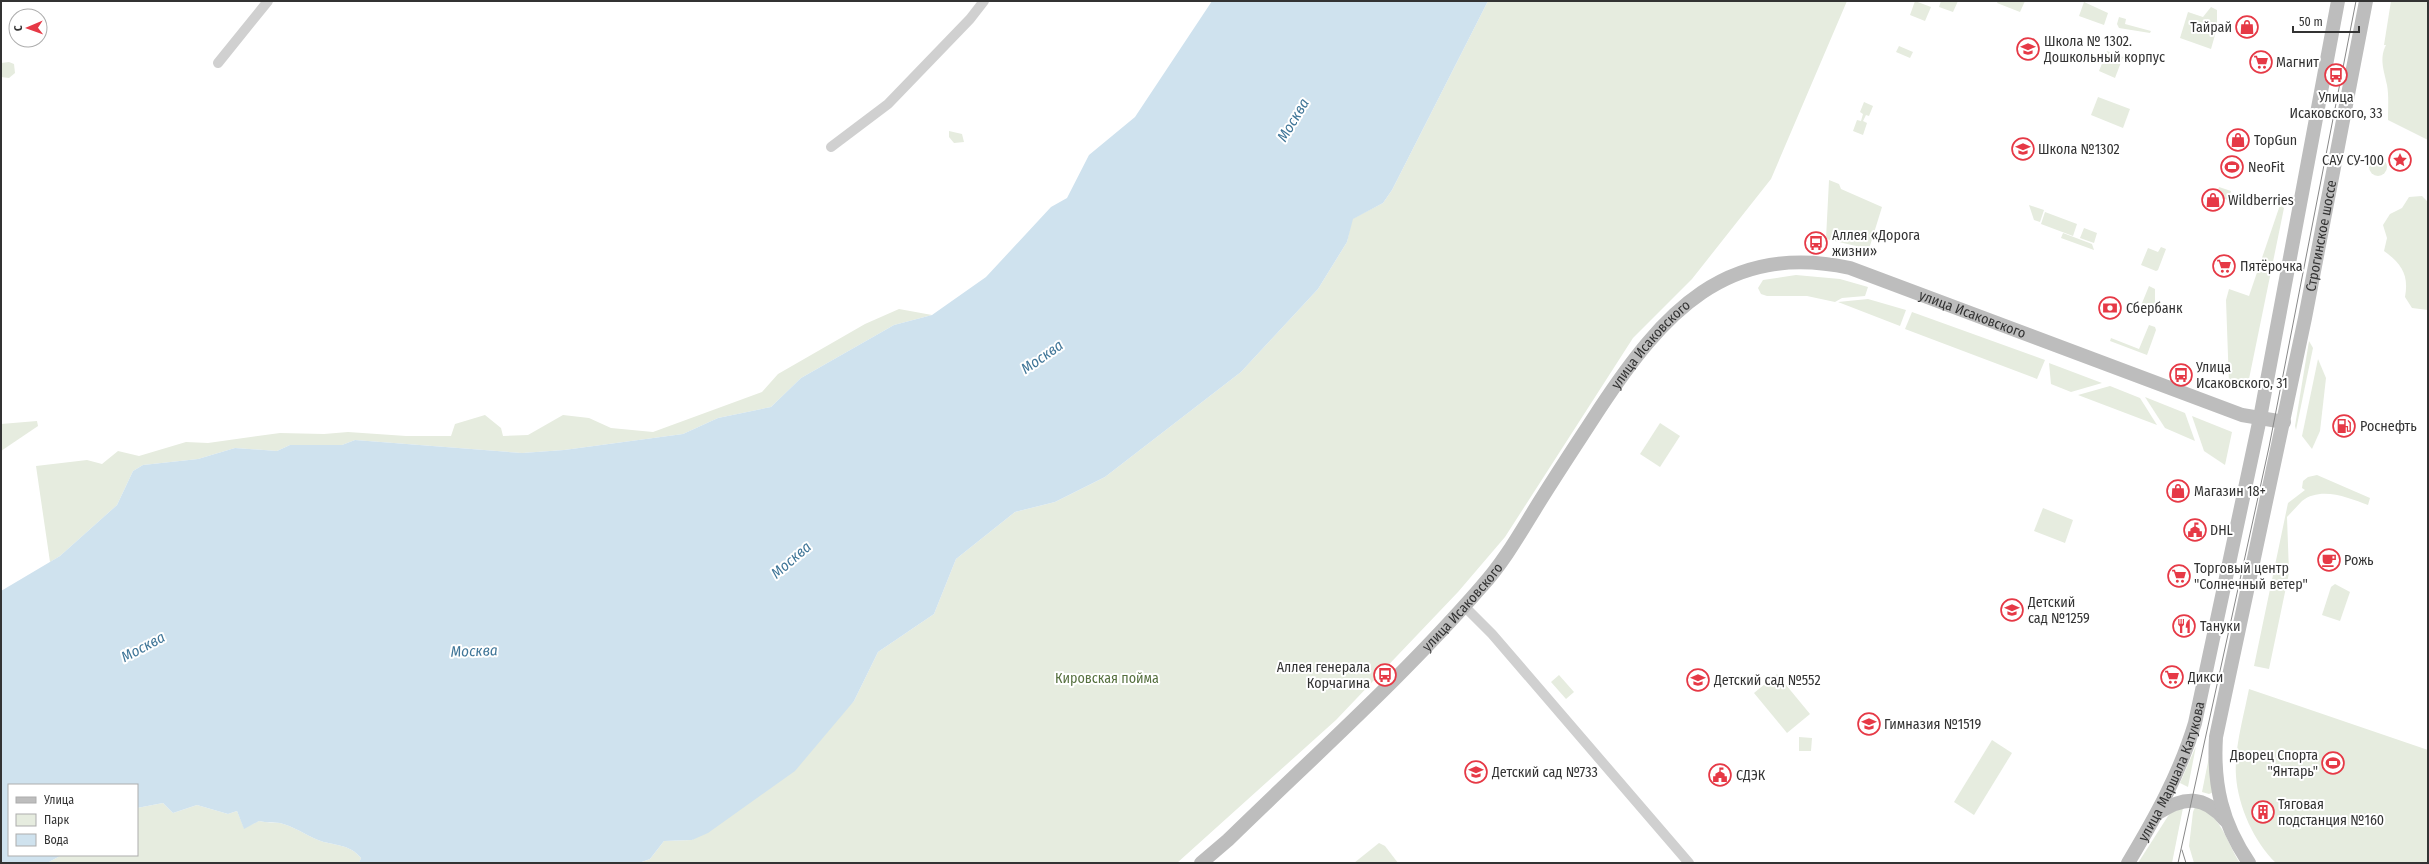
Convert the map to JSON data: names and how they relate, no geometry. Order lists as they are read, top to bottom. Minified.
{"streets":{"main road":["Строгинское шоссе","улица Исаковского","улица Маршала Катукова"]},"crossings":[["Строгинское шоссе","улица Исаковского"],["Строгинское шоссе","улица Маршала Катукова"],["улица Исаковского","улица Маршала Катукова"]],"water":["Москва"],"parks":["Кировская пойма"],"places":{"shop":["Тайрай","TopGun","Wildberries","Магазин 18+"],"school or university":["Школа № 1302. Дошкольный корпус","Школа №1302","Детский сад №1259","Детский сад №552","Гимназия №1519","Детский сад №733"],"supermarket":["Магнит","Пятёрочка","Торговый центр \"Солнечный ветер\"","Дикси"],"bus stop":["Улица Исаковского, 33","Аллея «Дорога жизни»","Улица Исаковского, 31","Аллея генерала Корчагина"],"place":["САУ СУ-100"],"sports":["NeoFit","Дворец Спорта \"Янтарь\""],"bank":["Сбербанк"],"fuel station":["Роснефть"],"public building":["DHL","СДЭК"],"cafe":["Рожь"],"restaurant":["Тануки"],"building":["Тяговая подстанция №160"]},"legend":["Улица","Парк","Вода"],"scale_bar":"50 m","north":"left"}
